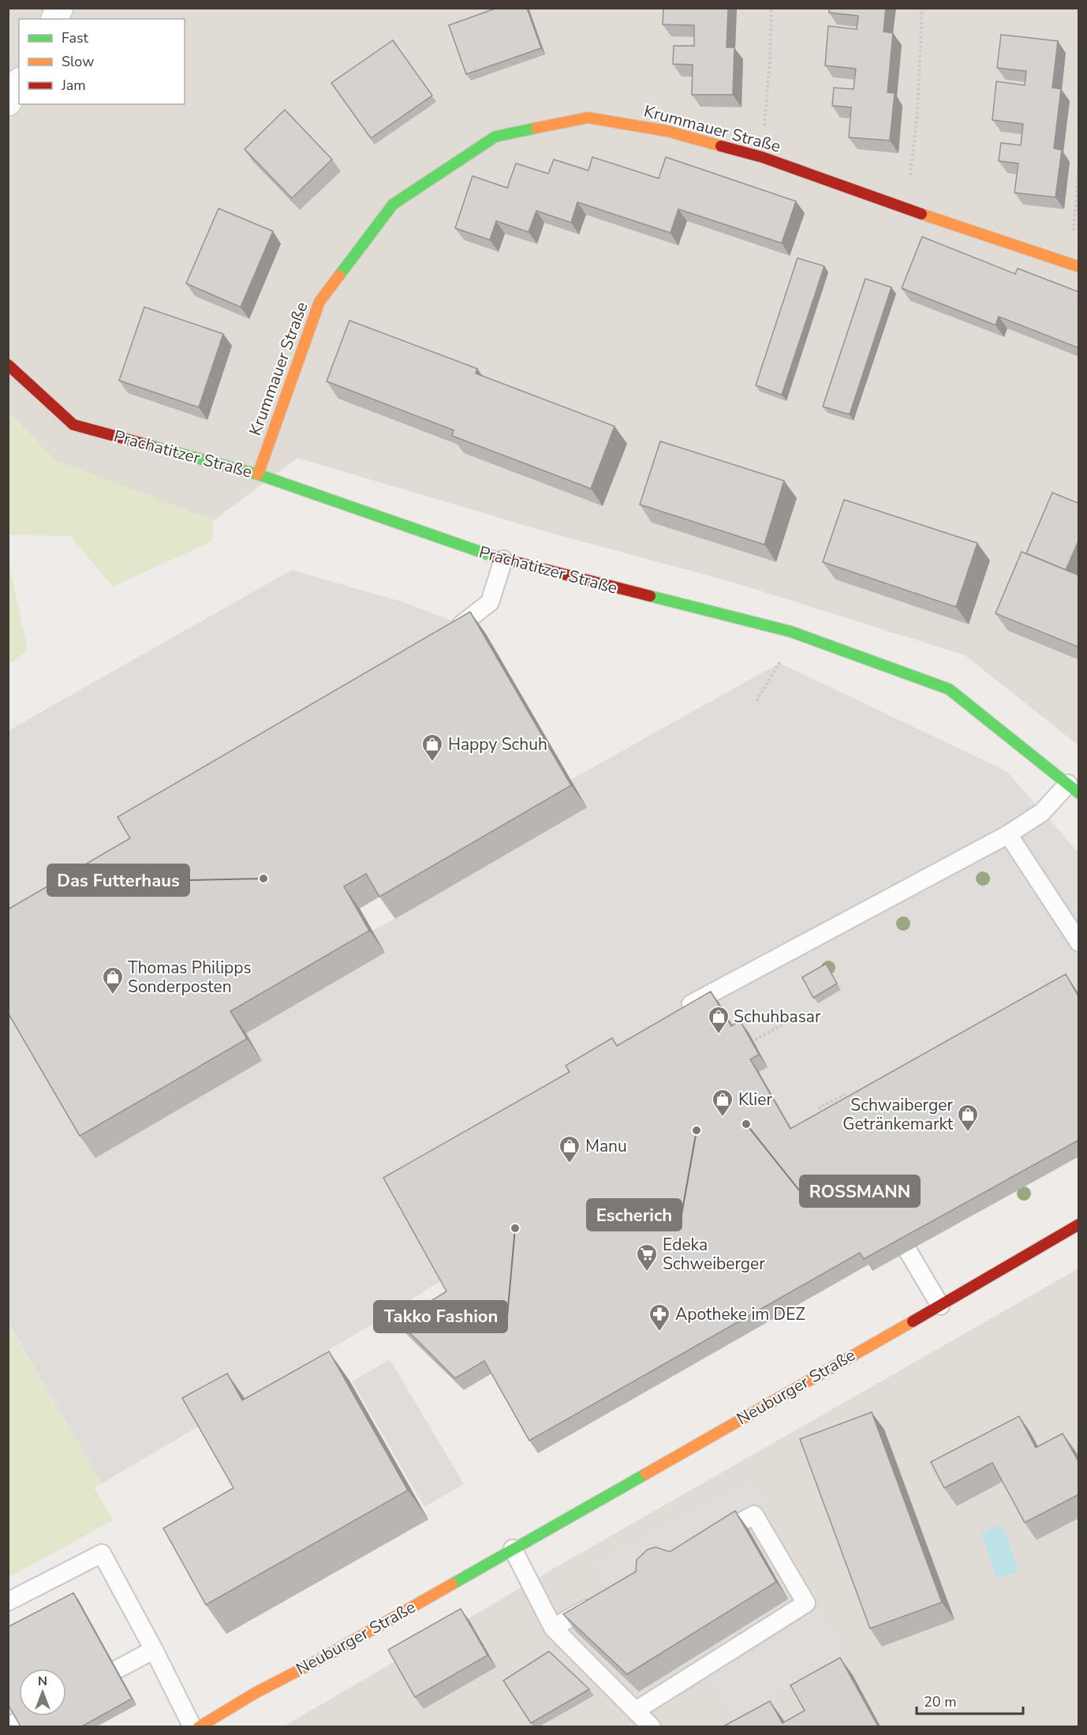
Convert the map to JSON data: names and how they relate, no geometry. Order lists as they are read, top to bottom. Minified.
{"streets":{"street":["Krummauer Straße","Prachatitzer Straße","Neuburger Straße"]},"crossings":[["Krummauer Straße","Prachatitzer Straße"]],"places":{"shop":["Happy Schuh","Thomas Philipps Sonderposten","Schuhbasar","Klier","Schwaiberger Getränkemarkt","Manu"],"other":["Das Futterhaus","ROSSMANN","Escherich","Takko Fashion"],"supermarket":["Edeka Schweiberger"],"pharmacy":["Apotheke im DEZ"]},"legend":["Fast","Slow","Jam"],"scale_bar":"20 m","north":"top"}
